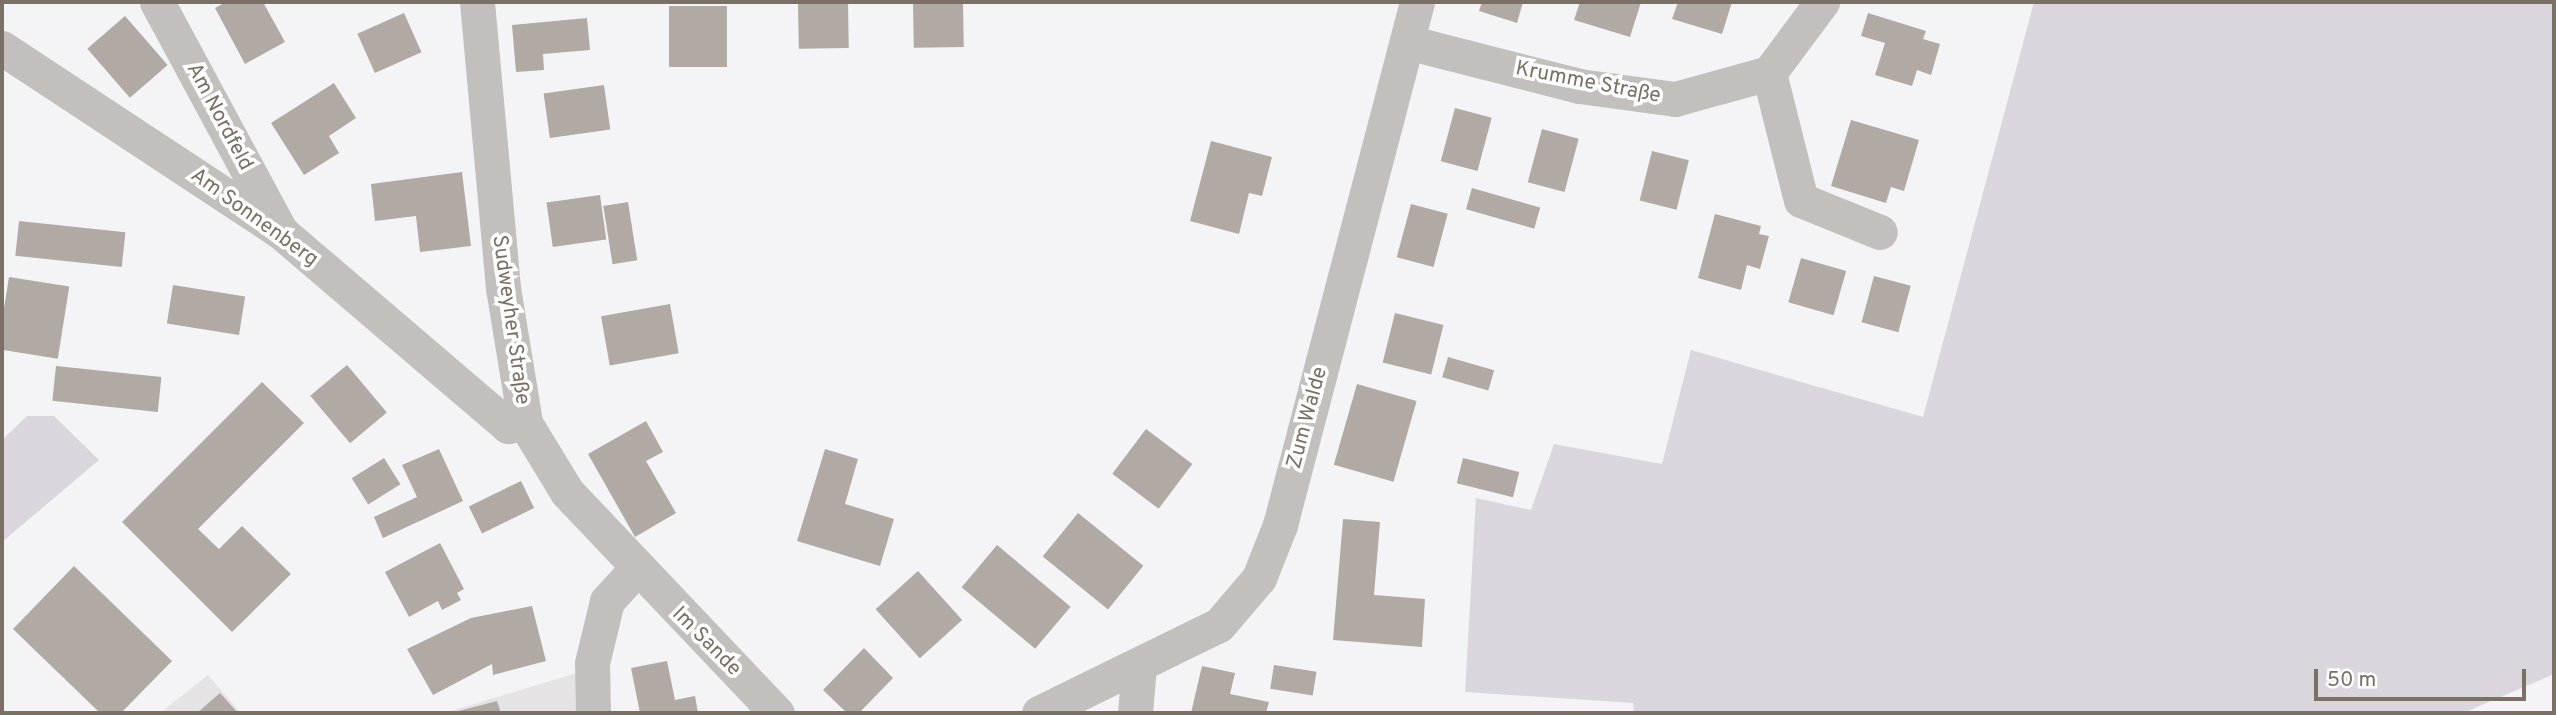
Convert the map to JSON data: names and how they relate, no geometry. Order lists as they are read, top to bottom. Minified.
{"streets":{"street":["Krumme Straße","Am Nordfeld","Am Sonnenberg","Sudweyher Straße","Zum Walde","Im Sande"]},"crossings":[["Krumme Straße","Zum Walde"],["Am Nordfeld","Am Sonnenberg"],["Am Sonnenberg","Sudweyher Straße"],["Sudweyher Straße","Im Sande"]],"scale_bar":"50 m"}
